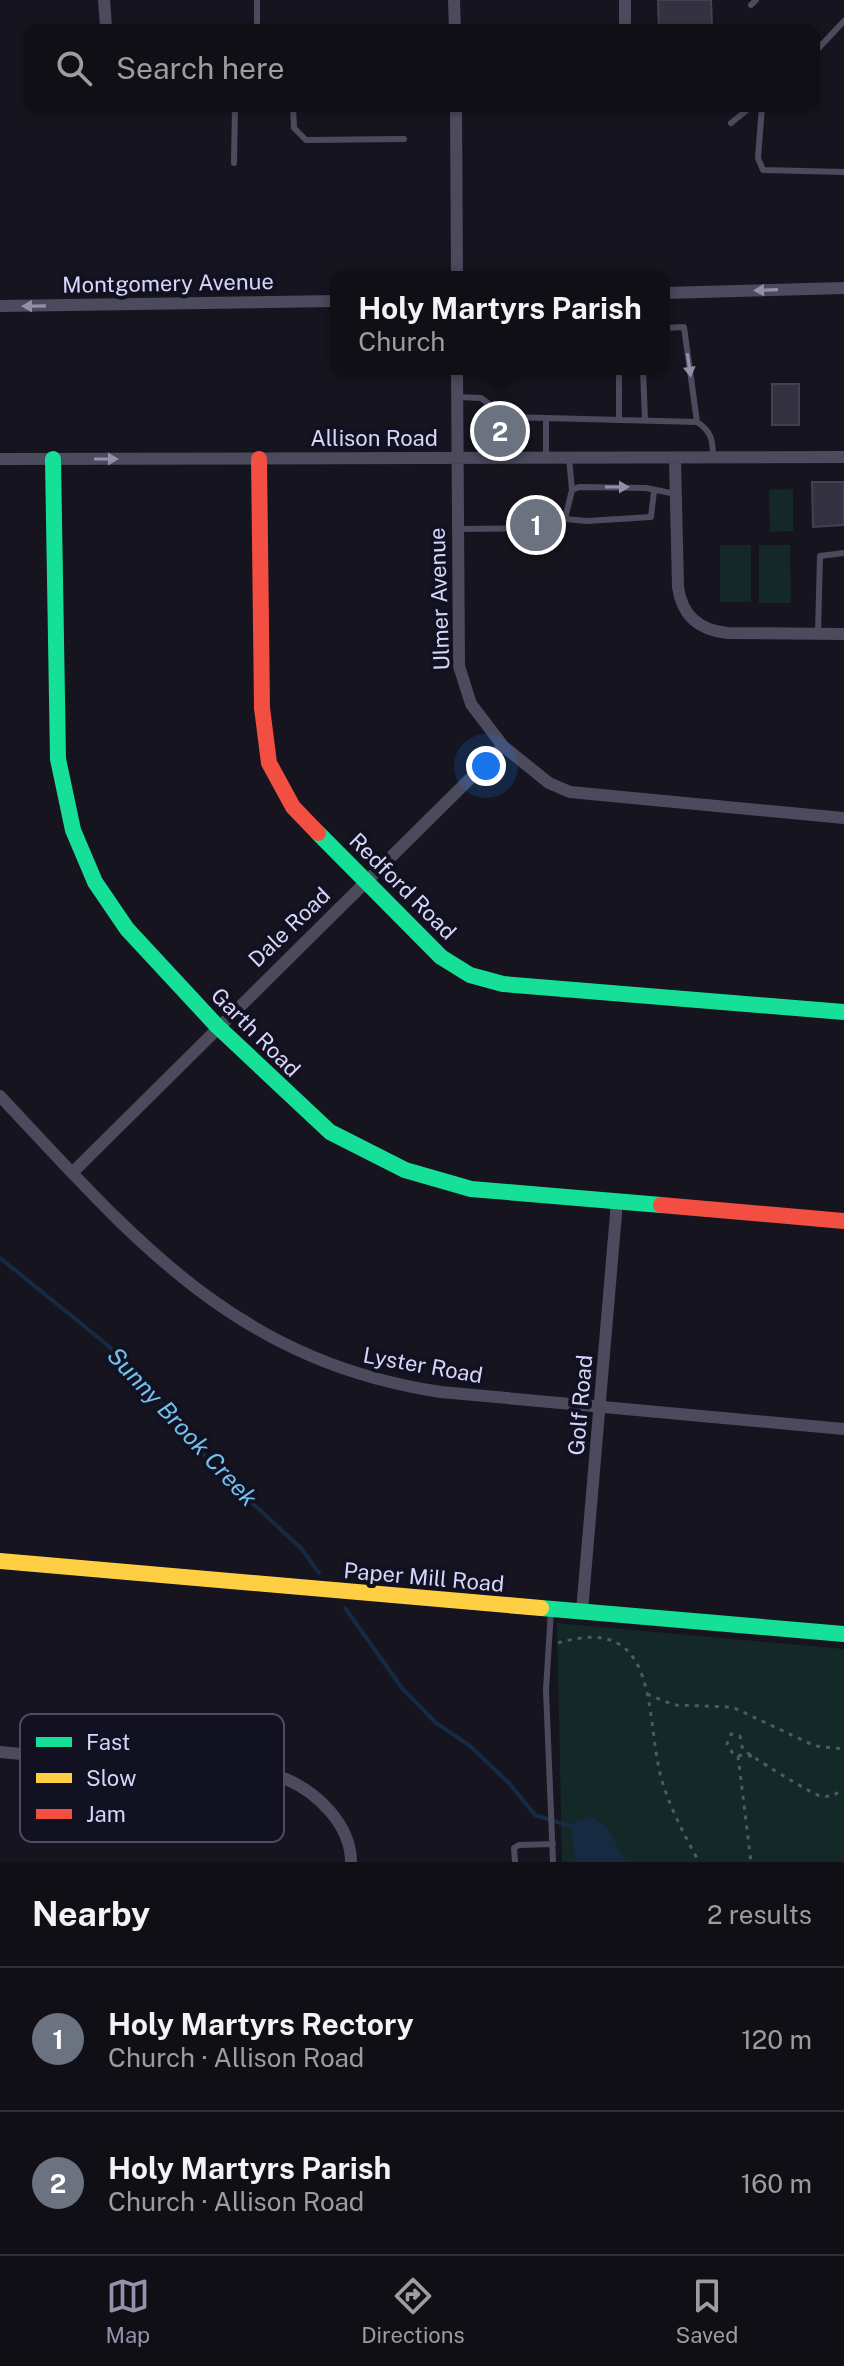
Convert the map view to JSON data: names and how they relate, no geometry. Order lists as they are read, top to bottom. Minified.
{"streets":{"street":["Montgomery Avenue","Allison Road","Ulmer Avenue","Redford Road","Dale Road","Garth Road","Lyster Road","Golf Road","Paper Mill Road"]},"crossings":[["Allison Road","Ulmer Avenue"],["Allison Road","Redford Road"],["Allison Road","Garth Road"],["Ulmer Avenue","Dale Road"],["Redford Road","Dale Road"],["Dale Road","Garth Road"],["Dale Road","Lyster Road"],["Garth Road","Golf Road"],["Lyster Road","Golf Road"],["Golf Road","Paper Mill Road"]],"one_way":["Montgomery Avenue"],"water":["Sunny Brook Creek"],"legend":["Fast","Slow","Jam"],"page":{"search":"Search here","popup":["Holy Martyrs Parish","Church"],"pins":["2","1"],"heading":["Nearby","2 results"],"list":[{"mark":"1","name":"Holy Martyrs Rectory","note":"Church · Allison Road","value":"120 m"},{"mark":"2","name":"Holy Martyrs Parish","note":"Church · Allison Road","value":"160 m"}],"nav":["Map","Directions","Saved"]}}
